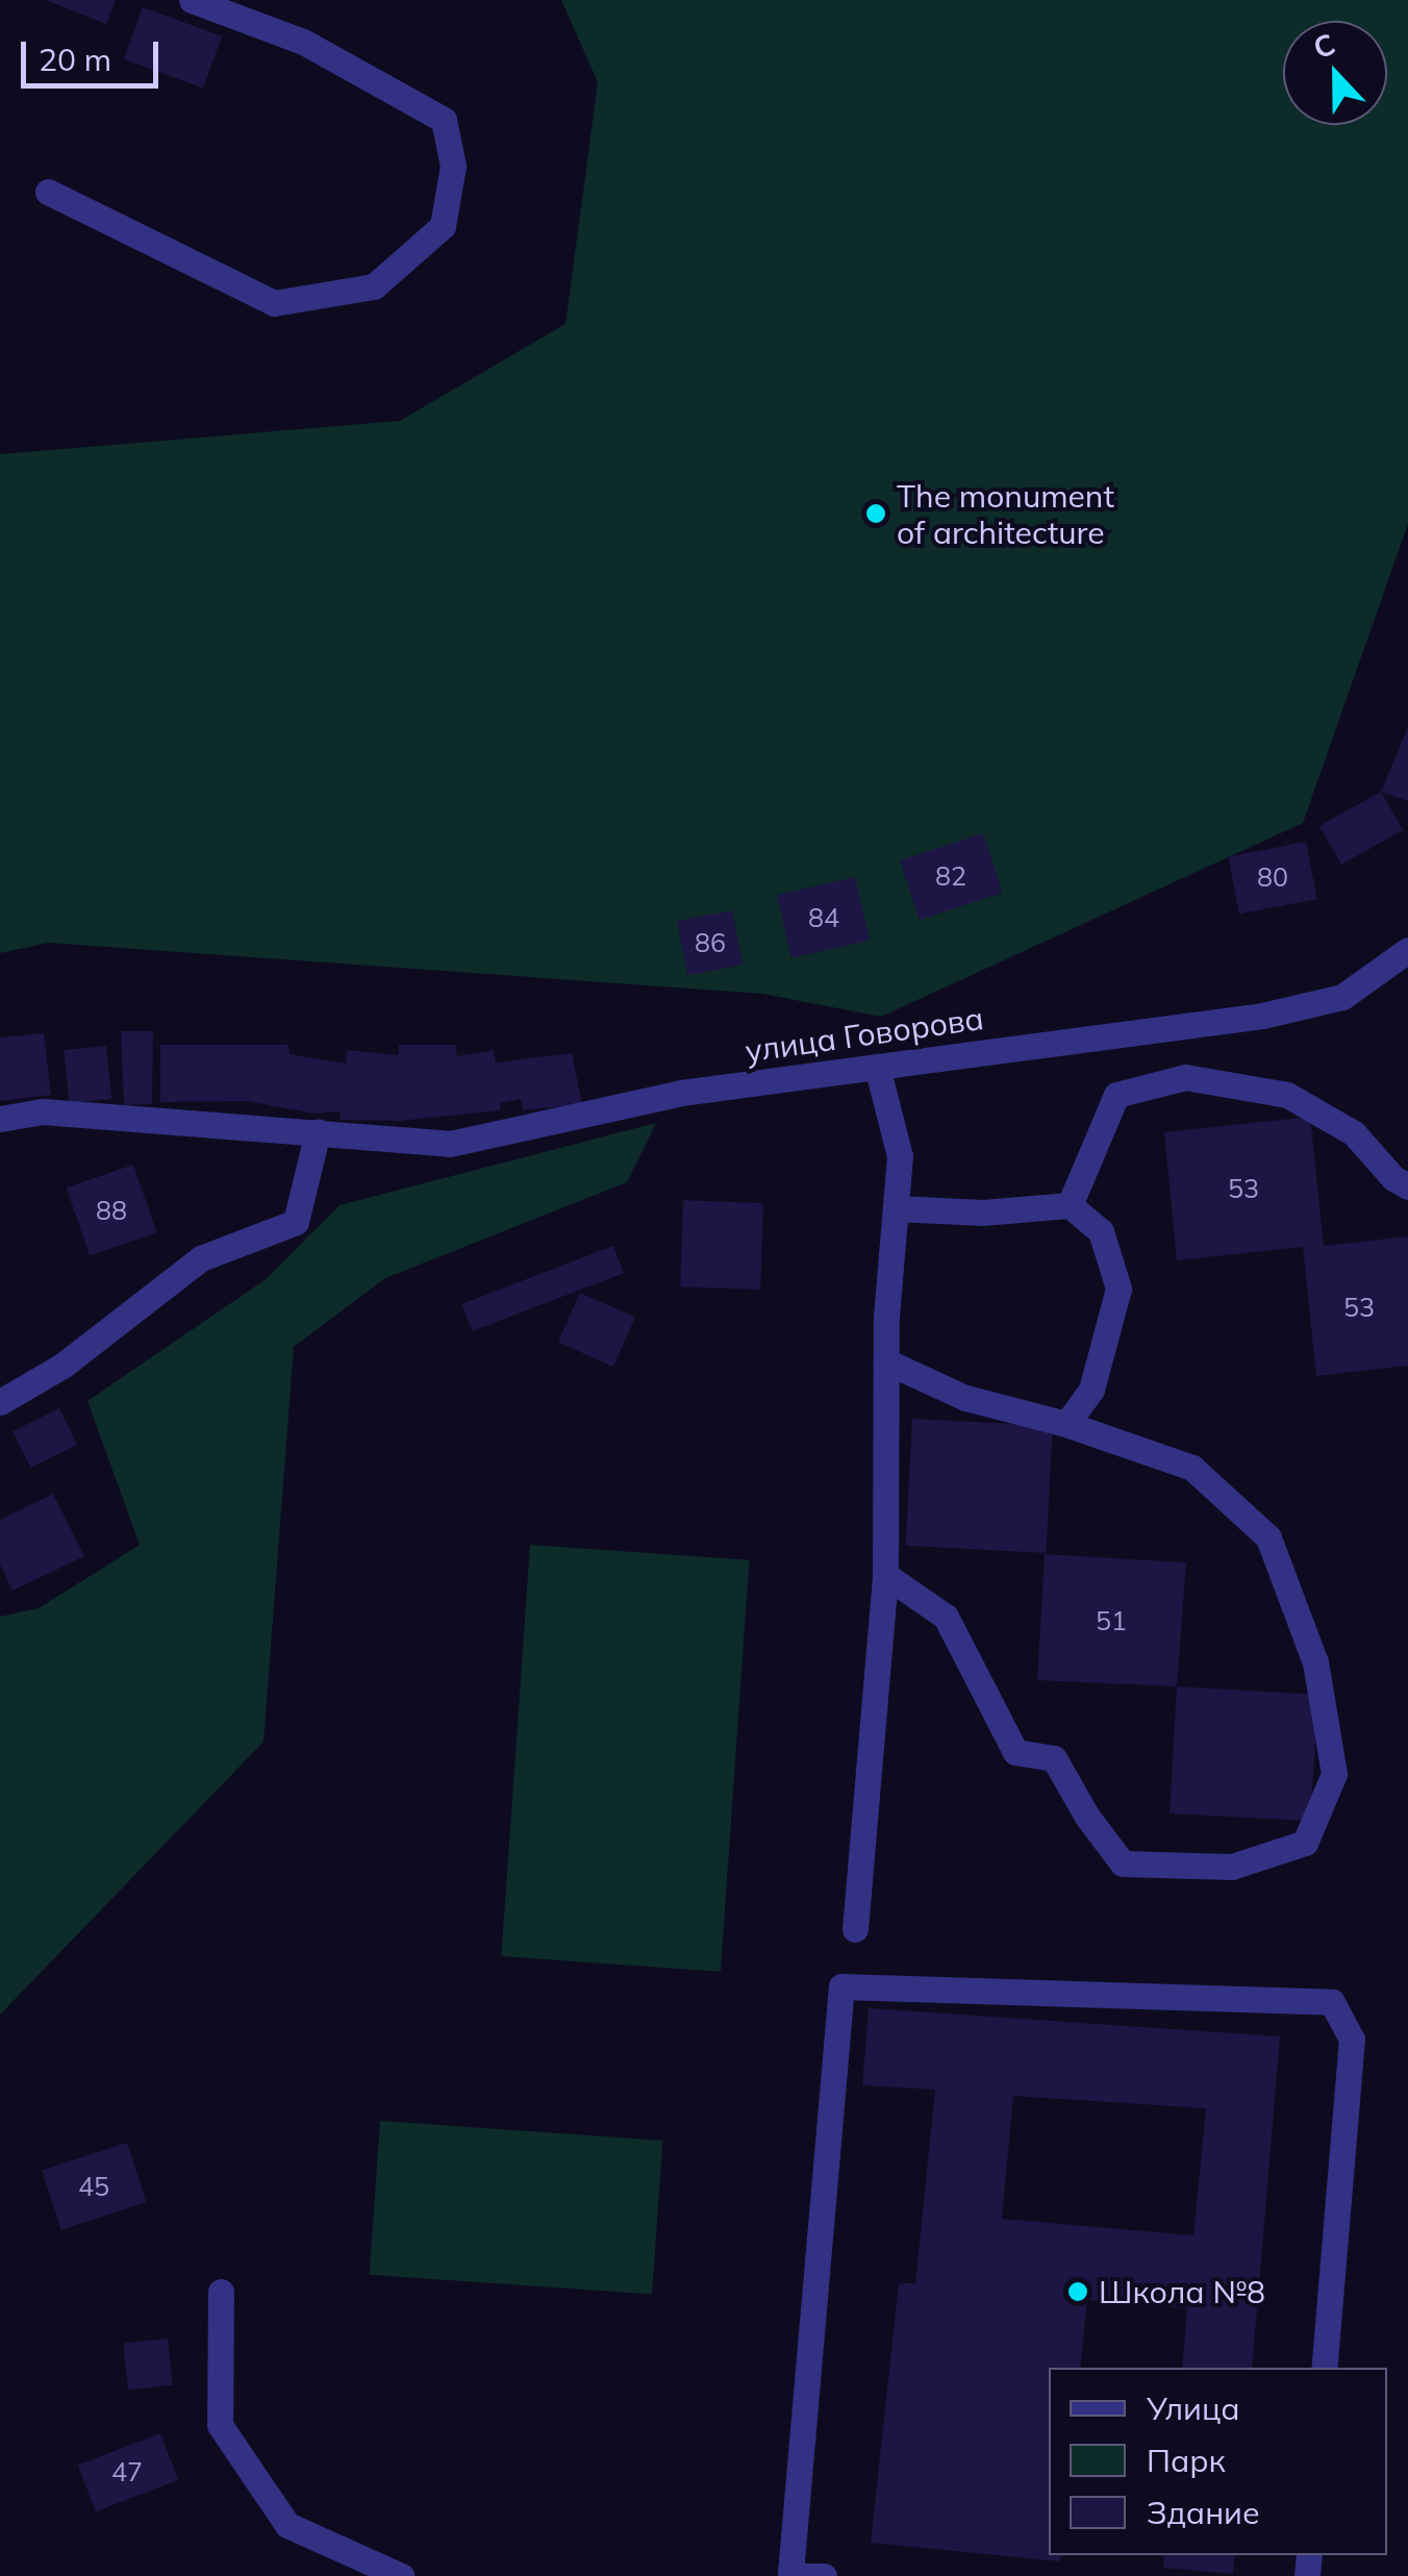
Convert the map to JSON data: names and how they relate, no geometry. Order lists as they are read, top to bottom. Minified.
{"streets":{"street":["улица Говорова"]},"places":["The monument of architecture","Школа №8"],"house_numbers":["82","80","84","86","53","88","53","51","45","47"],"legend":["Улица","Парк","Здание"],"scale_bar":"20 m","north":"top"}
